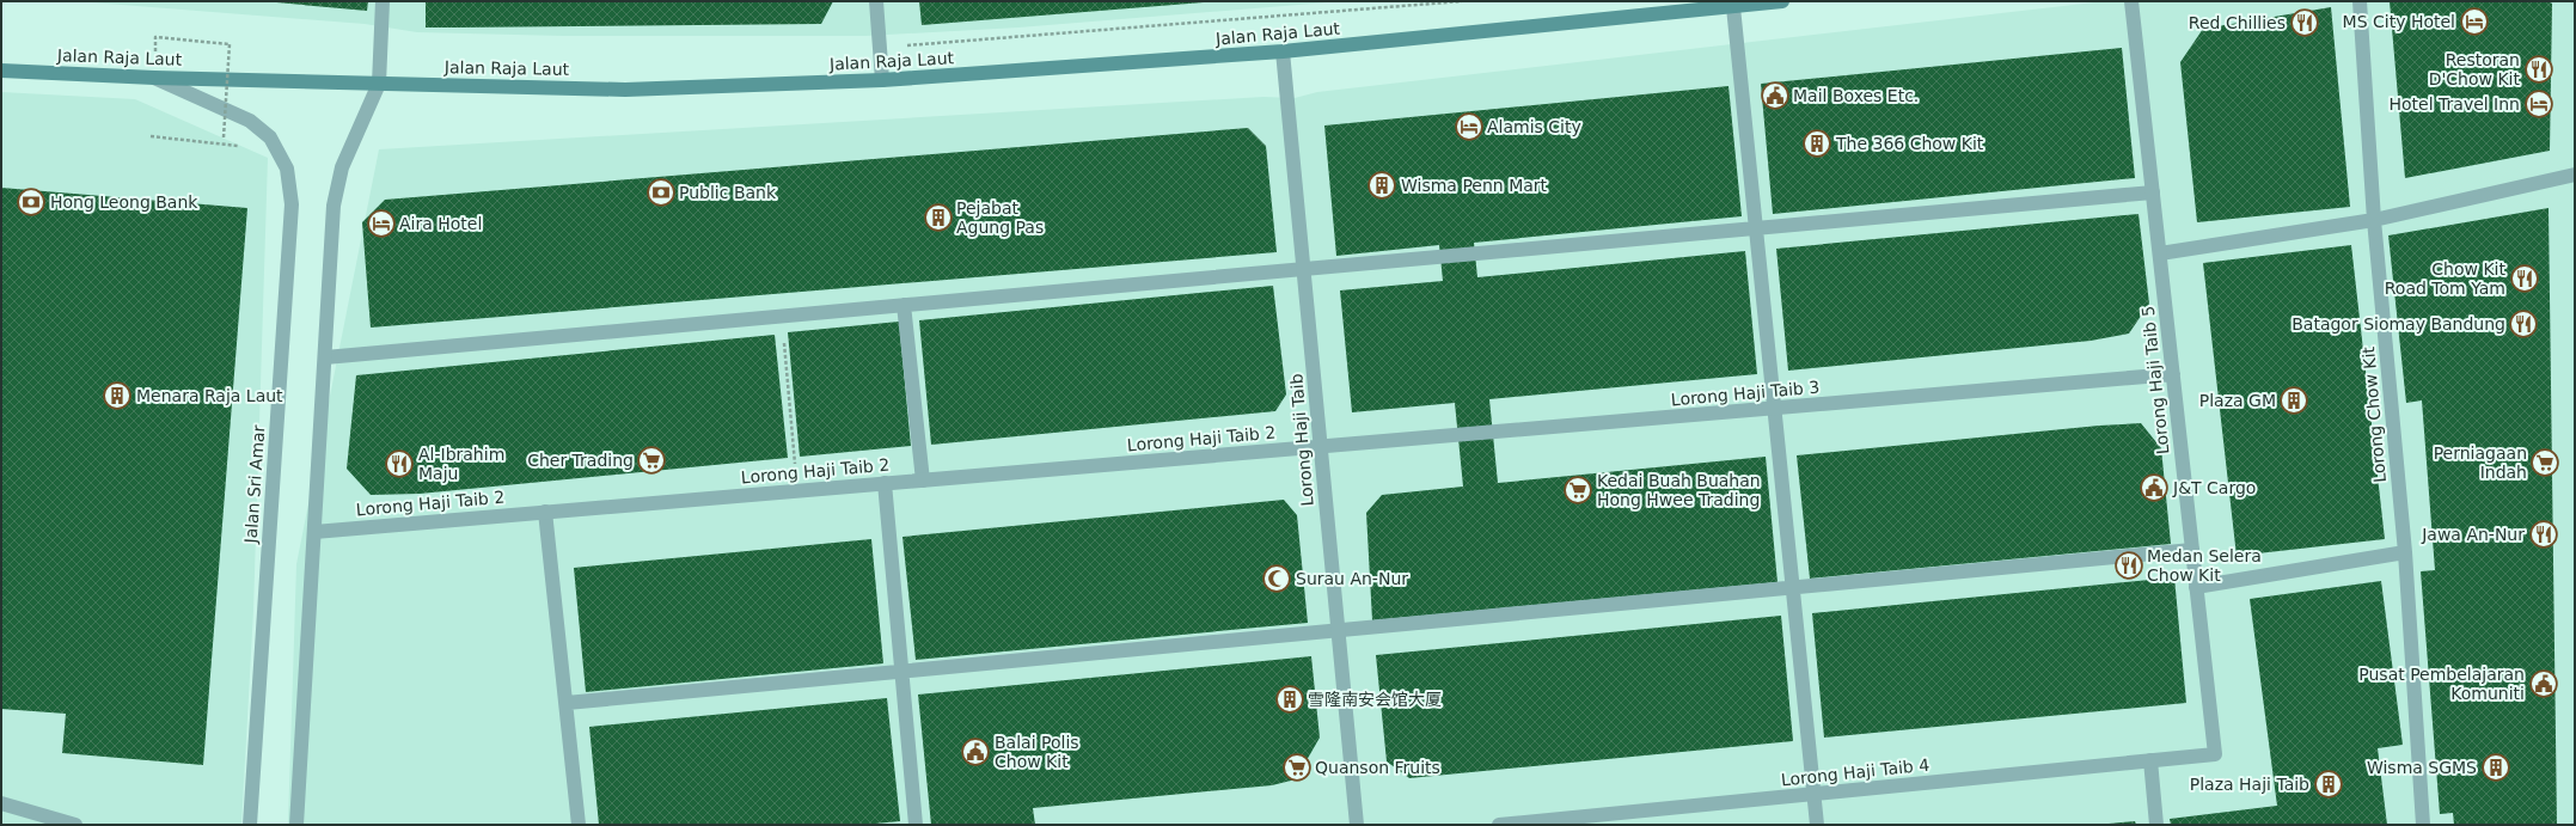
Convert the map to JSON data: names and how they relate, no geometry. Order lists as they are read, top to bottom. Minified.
{"streets":{"main road":["Jalan Raja Laut"],"street":["Lorong Haji Taib 5","Lorong Haji Taib 3","Lorong Chow Kit","Lorong Haji Taib 2","Lorong Haji Taib","Jalan Sri Amar","Lorong Haji Taib 4"]},"crossings":[["Jalan Raja Laut","Lorong Haji Taib"],["Jalan Raja Laut","Jalan Sri Amar"],["Lorong Haji Taib 5","Lorong Haji Taib 3"],["Lorong Haji Taib 5","Lorong Haji Taib 4"],["Lorong Haji Taib 3","Lorong Haji Taib 2"],["Lorong Haji Taib 3","Lorong Haji Taib"],["Lorong Haji Taib 2","Lorong Haji Taib"]],"places":{"hotel":["MS City Hotel","Hotel Travel Inn","Alamis City","Aira Hotel"],"restaurant":["Red Chillies","Restoran D'Chow Kit","Chow Kit Road Tom Yam","Batagor Siomay Bandung","Al-Ibrahim Maju","Jawa An-Nur","Medan Selera Chow Kit"],"public building":["Mail Boxes Etc.","J&T Cargo","Pusat Pembelajaran Komuniti","Balai Polis Chow Kit"],"building":["The 366 Chow Kit","Wisma Penn Mart","Pejabat Agung Pas","Menara Raja Laut","Plaza GM","雪隆南安会馆大厦","Wisma SGMS","Plaza Haji Taib"],"bank":["Public Bank","Hong Leong Bank"],"supermarket":["Cher Trading","Perniagaan Indah","Kedai Buah Buahan Hong Hwee Trading","Quanson Fruits"],"mosque":["Surau An-Nur"]}}
